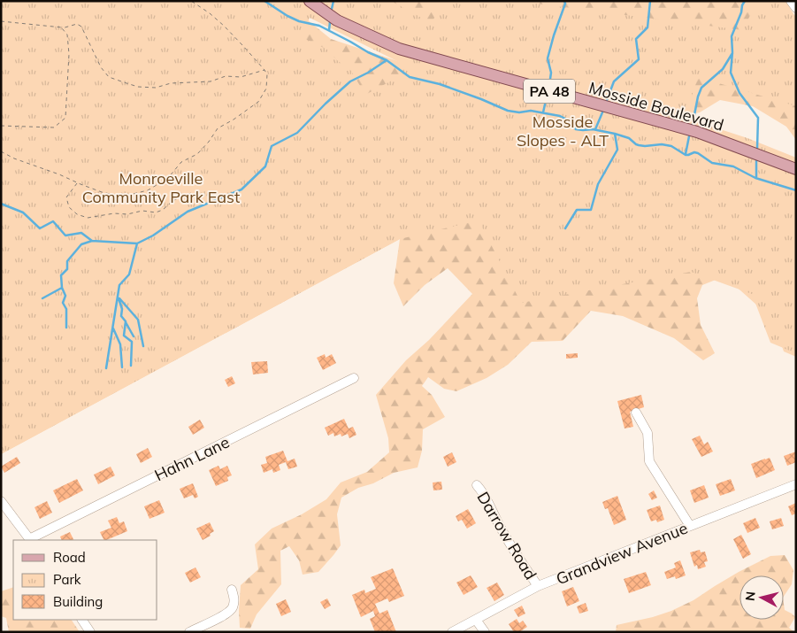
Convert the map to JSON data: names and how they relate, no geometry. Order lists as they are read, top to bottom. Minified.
{"streets":{"main road":["PA 48","Mosside Boulevard"],"street":["Hahn Lane","Darrow Road","Grandview Avenue"]},"crossings":[["Darrow Road","Grandview Avenue"]],"parks":["Mosside Slopes - ALT","Monroeville Community Park East"],"legend":["Road","Park","Building"],"north":"left"}
